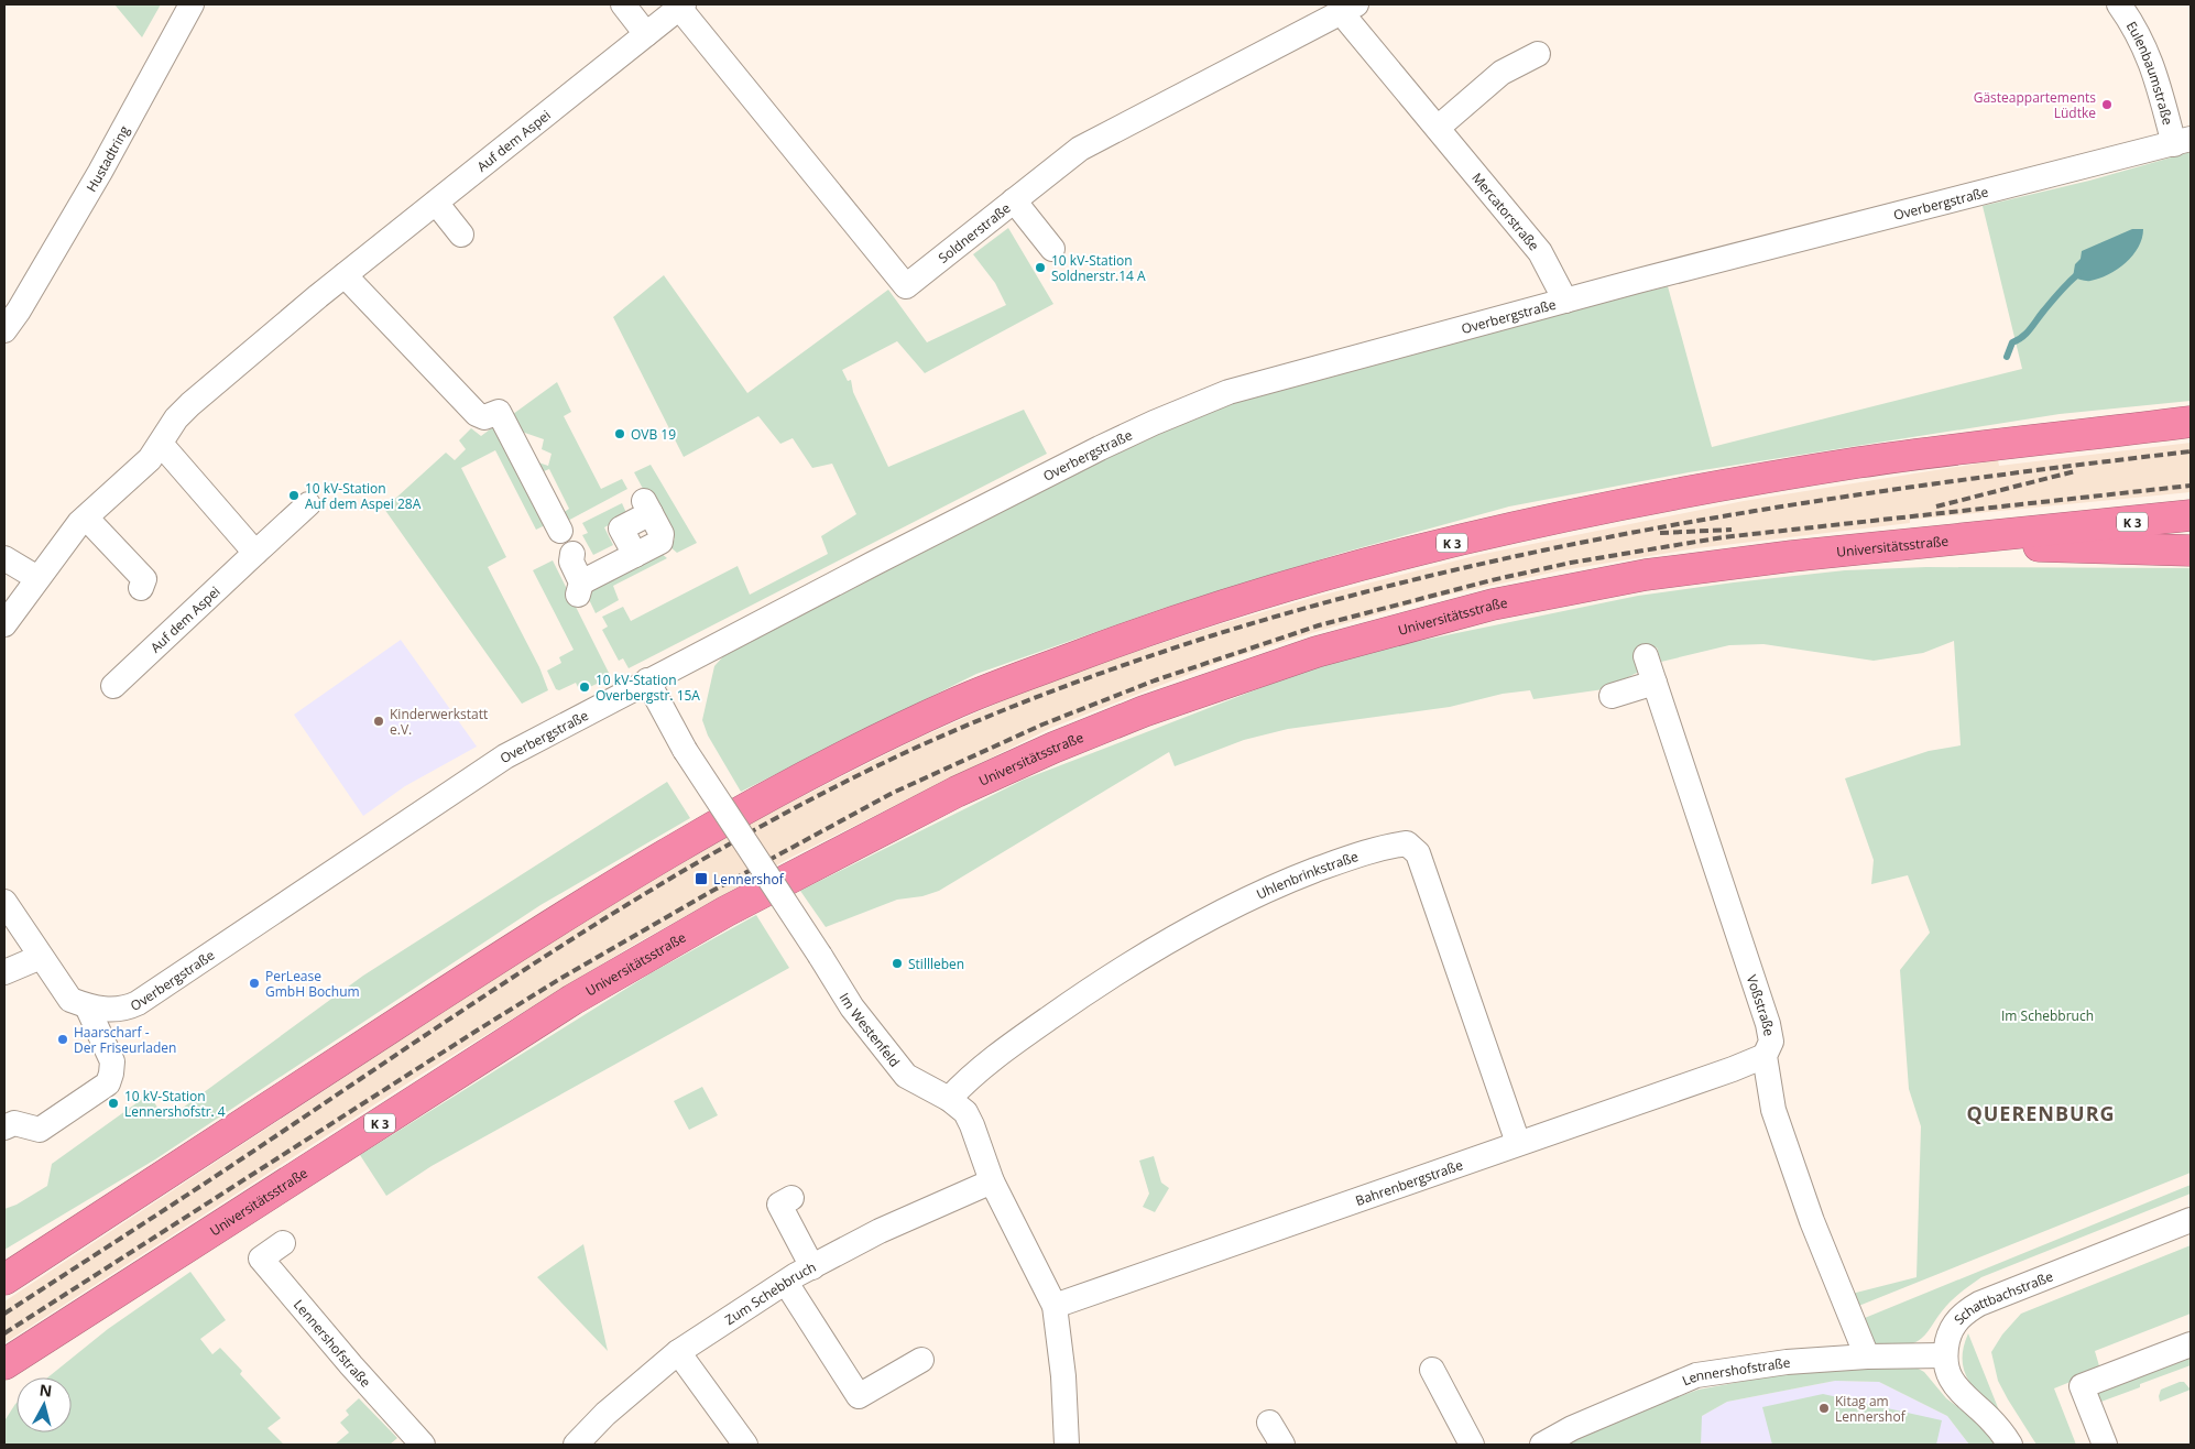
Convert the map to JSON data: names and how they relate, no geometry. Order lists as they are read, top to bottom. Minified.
{"streets":{"highway":["K 3","Universitätsstraße"],"street":["Eulenbaumstraße","Auf dem Aspei","Hustadtring","Overbergstraße","Mercatorstraße","Soldnerstraße","Uhlenbrinkstraße","Voßstraße","Im Westenfeld","Bahrenbergstraße","Zum Schebbruch","Schattbachstraße","Lennershofstraße"]},"crossings":[["Eulenbaumstraße","Overbergstraße"],["Auf dem Aspei","Soldnerstraße"],["Overbergstraße","Mercatorstraße"],["Overbergstraße","Im Westenfeld"],["Mercatorstraße","Soldnerstraße"],["Uhlenbrinkstraße","Im Westenfeld"],["Uhlenbrinkstraße","Bahrenbergstraße"],["Voßstraße","Bahrenbergstraße"],["Voßstraße","Lennershofstraße"],["Im Westenfeld","Bahrenbergstraße"],["Im Westenfeld","Zum Schebbruch"],["Schattbachstraße","Lennershofstraße"]],"districts":["QUERENBURG"],"parks":["Im Schebbruch"],"places":{"other":["Gästeappartements Lüdtke","10 kV-Station Soldnerstr.14 A","OVB 19","10 kV-Station Auf dem Aspei 28A","10 kV-Station Overbergstr. 15A","Kinderwerkstatt e.V.","Stillleben","PerLease GmbH Bochum","Haarscharf - Der Friseurladen","10 kV-Station Lennershofstr. 4","Kitag am Lennershof"],"transit":["Lennershof"]},"north":"top"}
